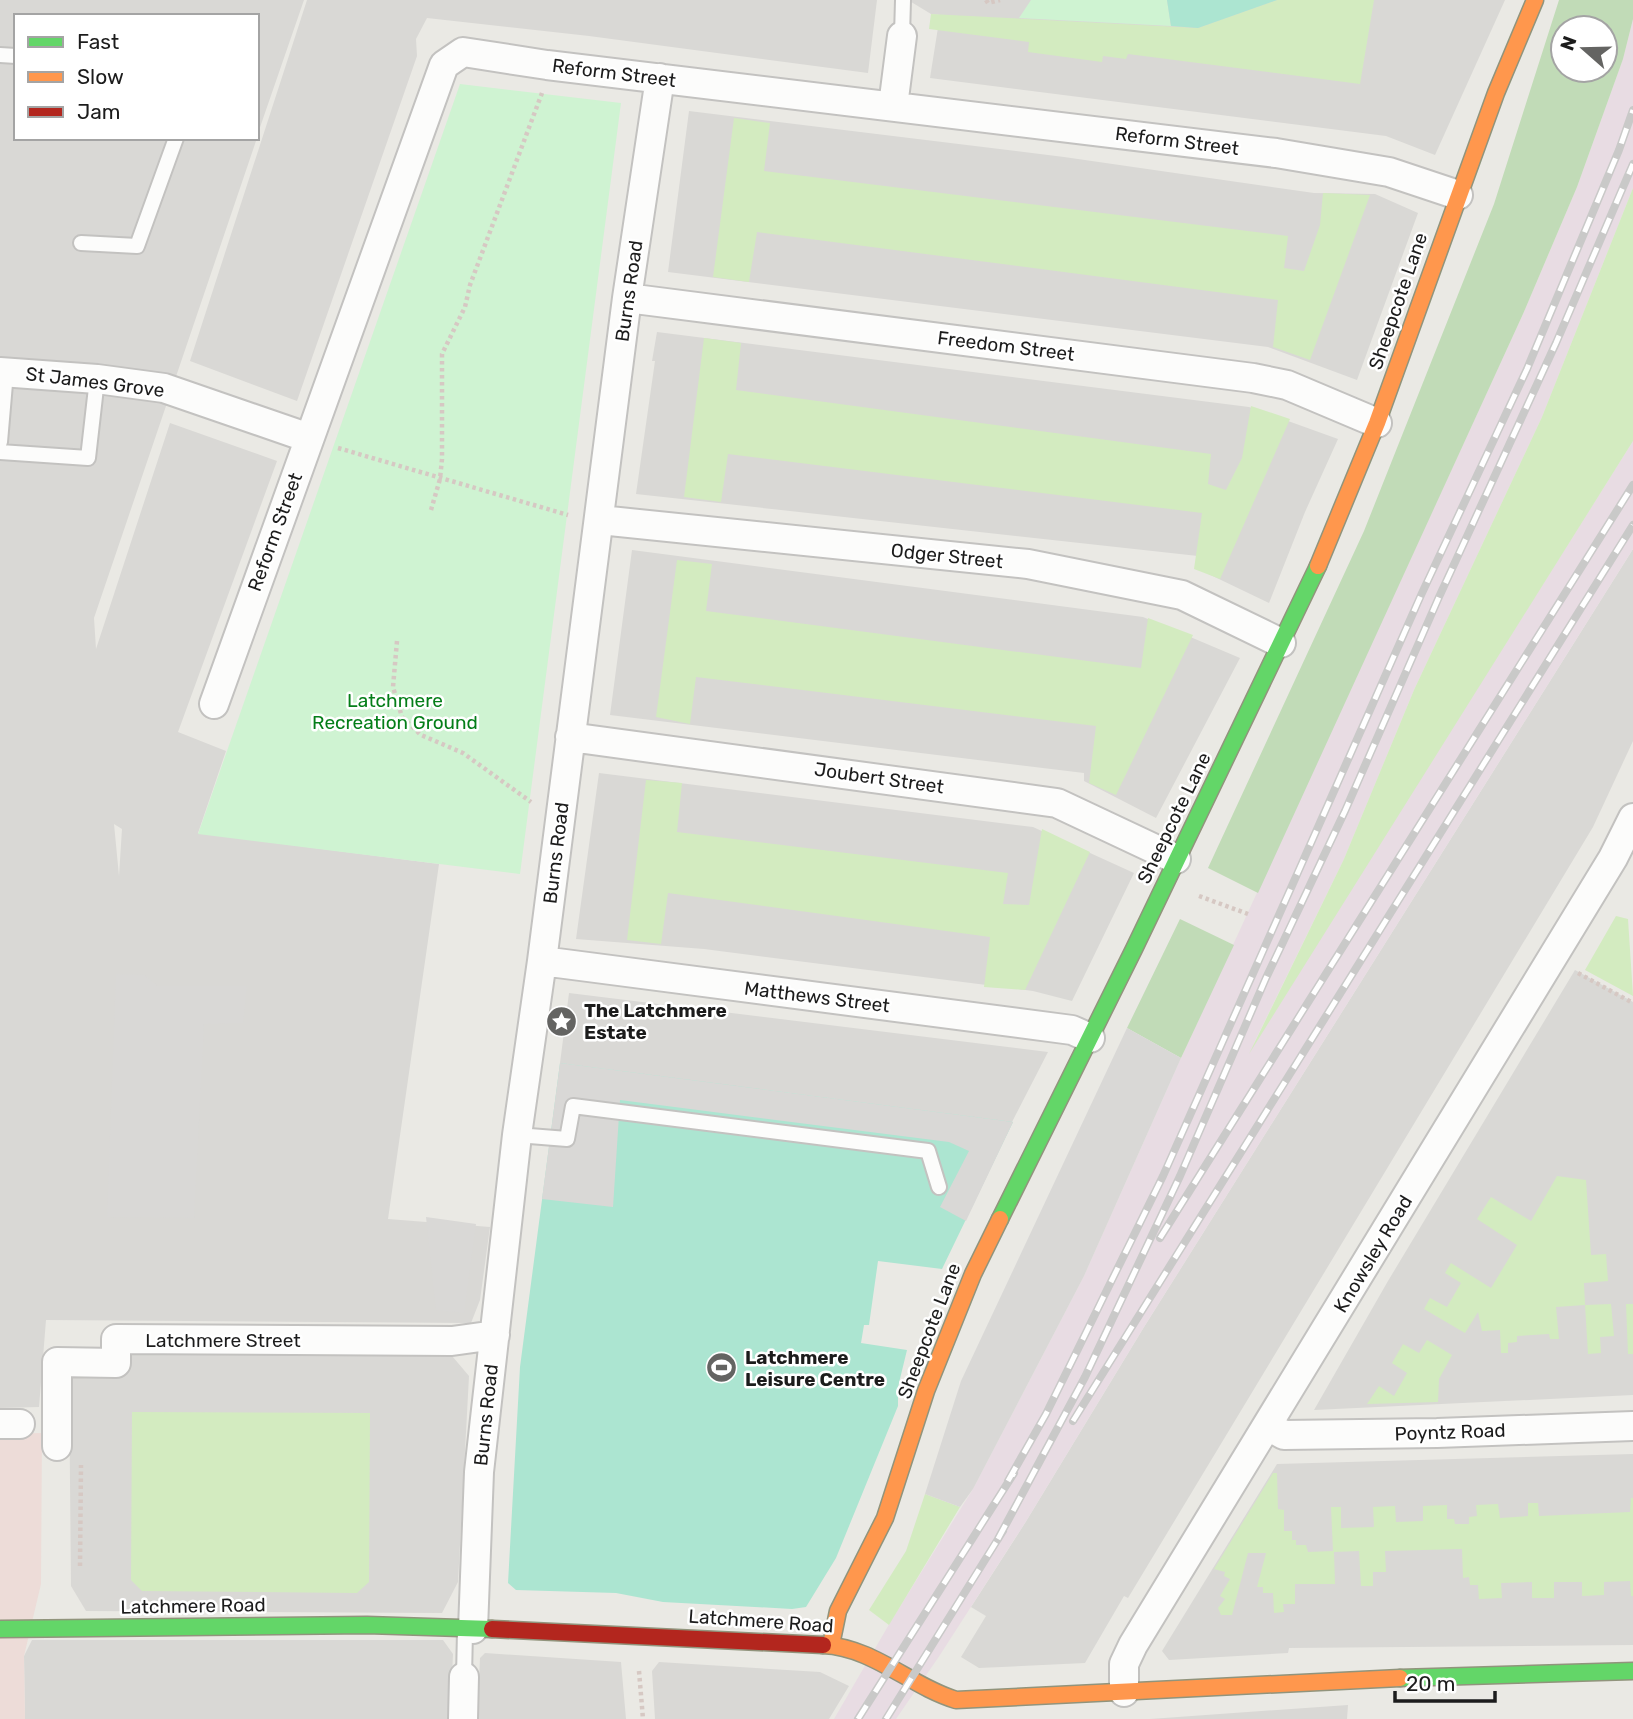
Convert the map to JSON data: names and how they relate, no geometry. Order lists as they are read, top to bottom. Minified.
{"streets":{"main road":["Sheepcote Lane","Latchmere Road"],"street":["Reform Street","Burns Road","Freedom Street","St James Grove","Odger Street","Joubert Street","Matthews Street","Knowsley Road","Latchmere Street","Poyntz Road"]},"crossings":[["Reform Street","Burns Road"],["Reform Street","Sheepcote Lane"],["Reform Street","St James Grove"],["Burns Road","Freedom Street"],["Burns Road","Odger Street"],["Burns Road","Joubert Street"],["Burns Road","Matthews Street"],["Burns Road","Latchmere Street"],["Burns Road","Latchmere Road"],["Sheepcote Lane","Freedom Street"],["Sheepcote Lane","Odger Street"],["Sheepcote Lane","Joubert Street"],["Sheepcote Lane","Matthews Street"],["Sheepcote Lane","Latchmere Road"],["Knowsley Road","Poyntz Road"],["Knowsley Road","Latchmere Road"]],"parks":["Latchmere Recreation Ground"],"places":{"place":["The Latchmere Estate"],"sports":["Latchmere Leisure Centre"]},"legend":["Fast","Slow","Jam"],"scale_bar":"20 m","north":"left"}
